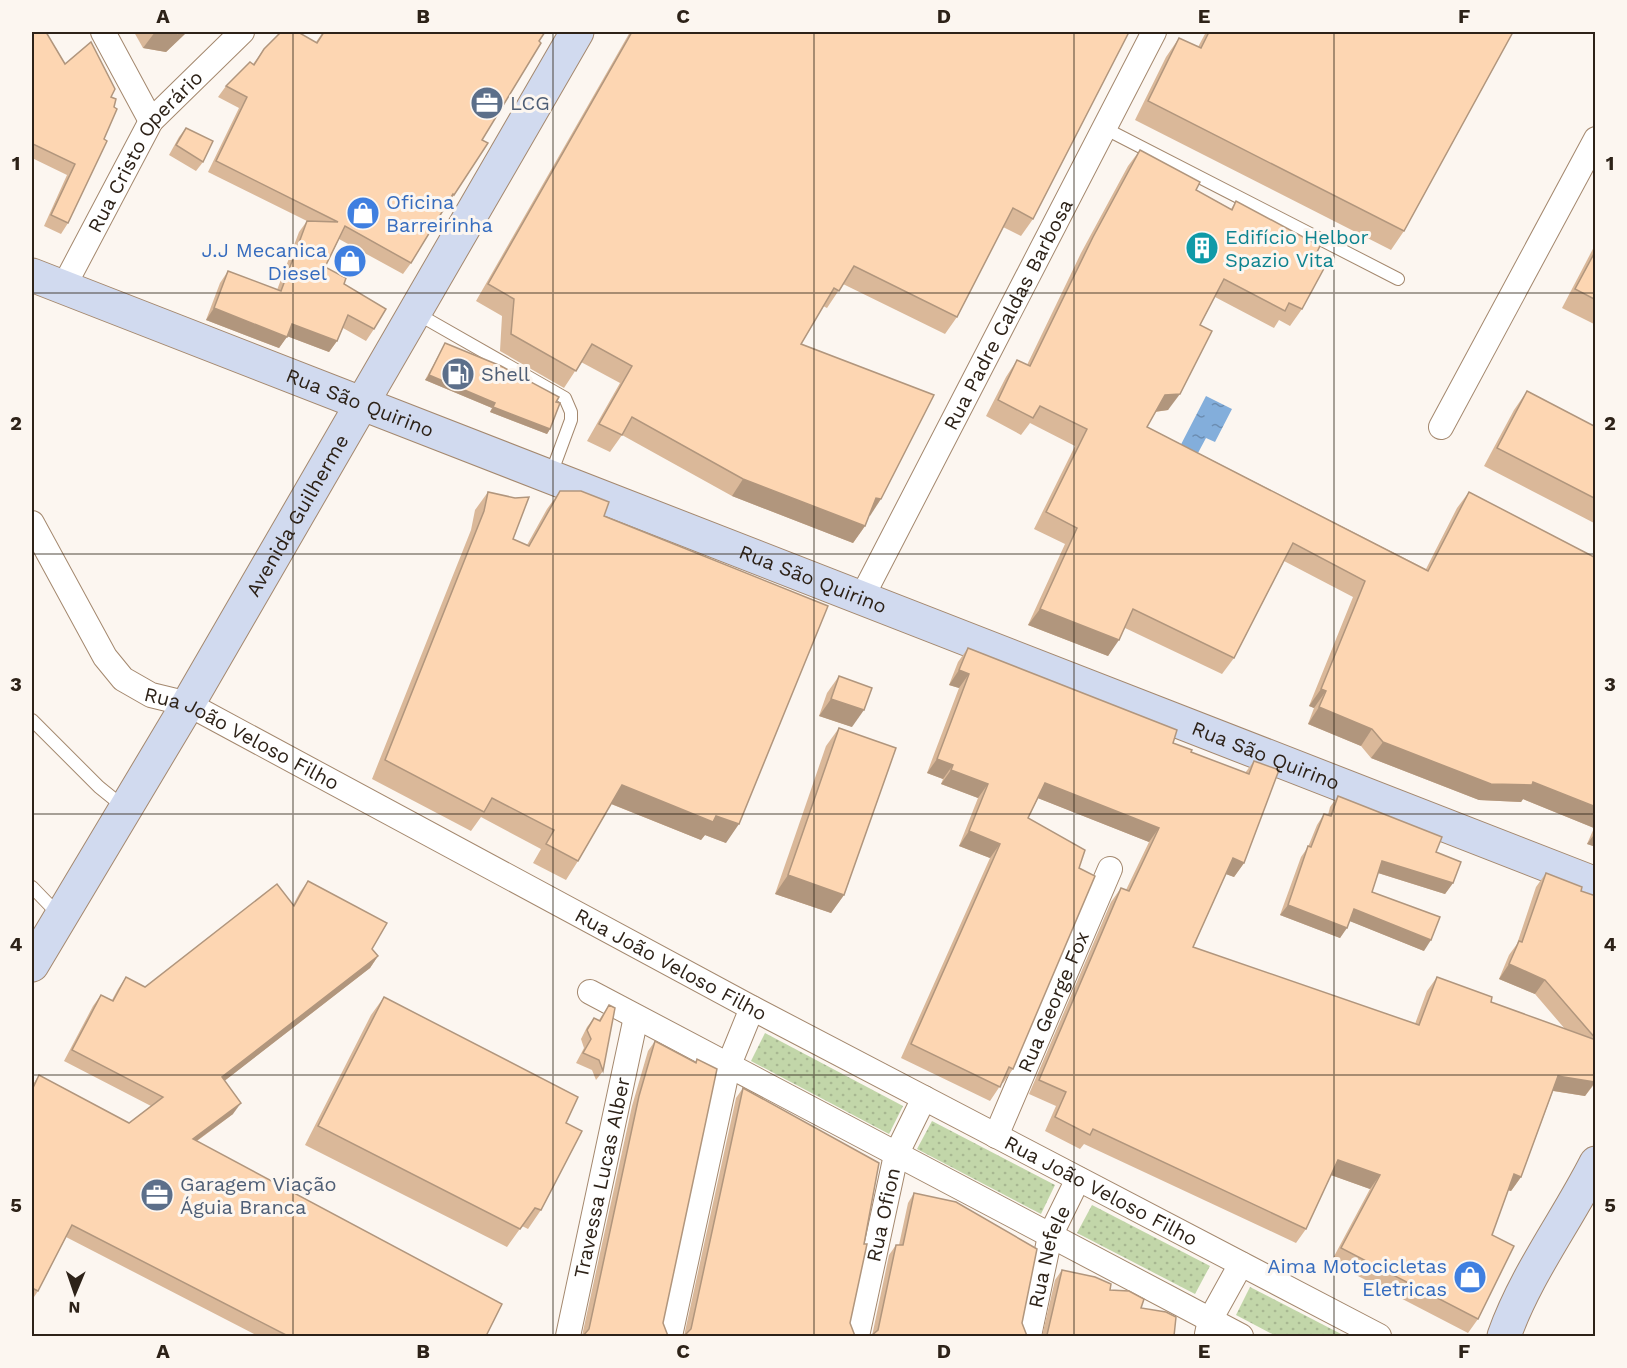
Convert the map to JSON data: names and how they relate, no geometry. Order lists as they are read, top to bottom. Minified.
{"streets":{"street":["Rua Cristo Operário","Rua Padre Caldas Barbosa","Rua São Quirino","Avenida Guilherme","Rua João Veloso Filho","Rua George Fox","Travessa Lucas Alber","Rua Ofion","Rua Nefele"]},"crossings":[["Rua Cristo Operário","Rua São Quirino"],["Rua Padre Caldas Barbosa","Rua São Quirino"],["Rua São Quirino","Avenida Guilherme"],["Avenida Guilherme","Rua João Veloso Filho"],["Rua João Veloso Filho","Rua George Fox"],["Rua João Veloso Filho","Rua Ofion"],["Rua João Veloso Filho","Rua Nefele"]],"places":{"office":["LCG","Garagem Viação Águia Branca"],"shop":["Oficina Barreirinha","J.J Mecanica Diesel","Aima Motocicletas Eletricas"],"building":["Edifício Helbor Spazio Vita"],"fuel station":["Shell"]},"north":"bottom","grid":{"columns":["A","B","C","D","E","F"],"rows":["1","2","3","4","5"]}}
